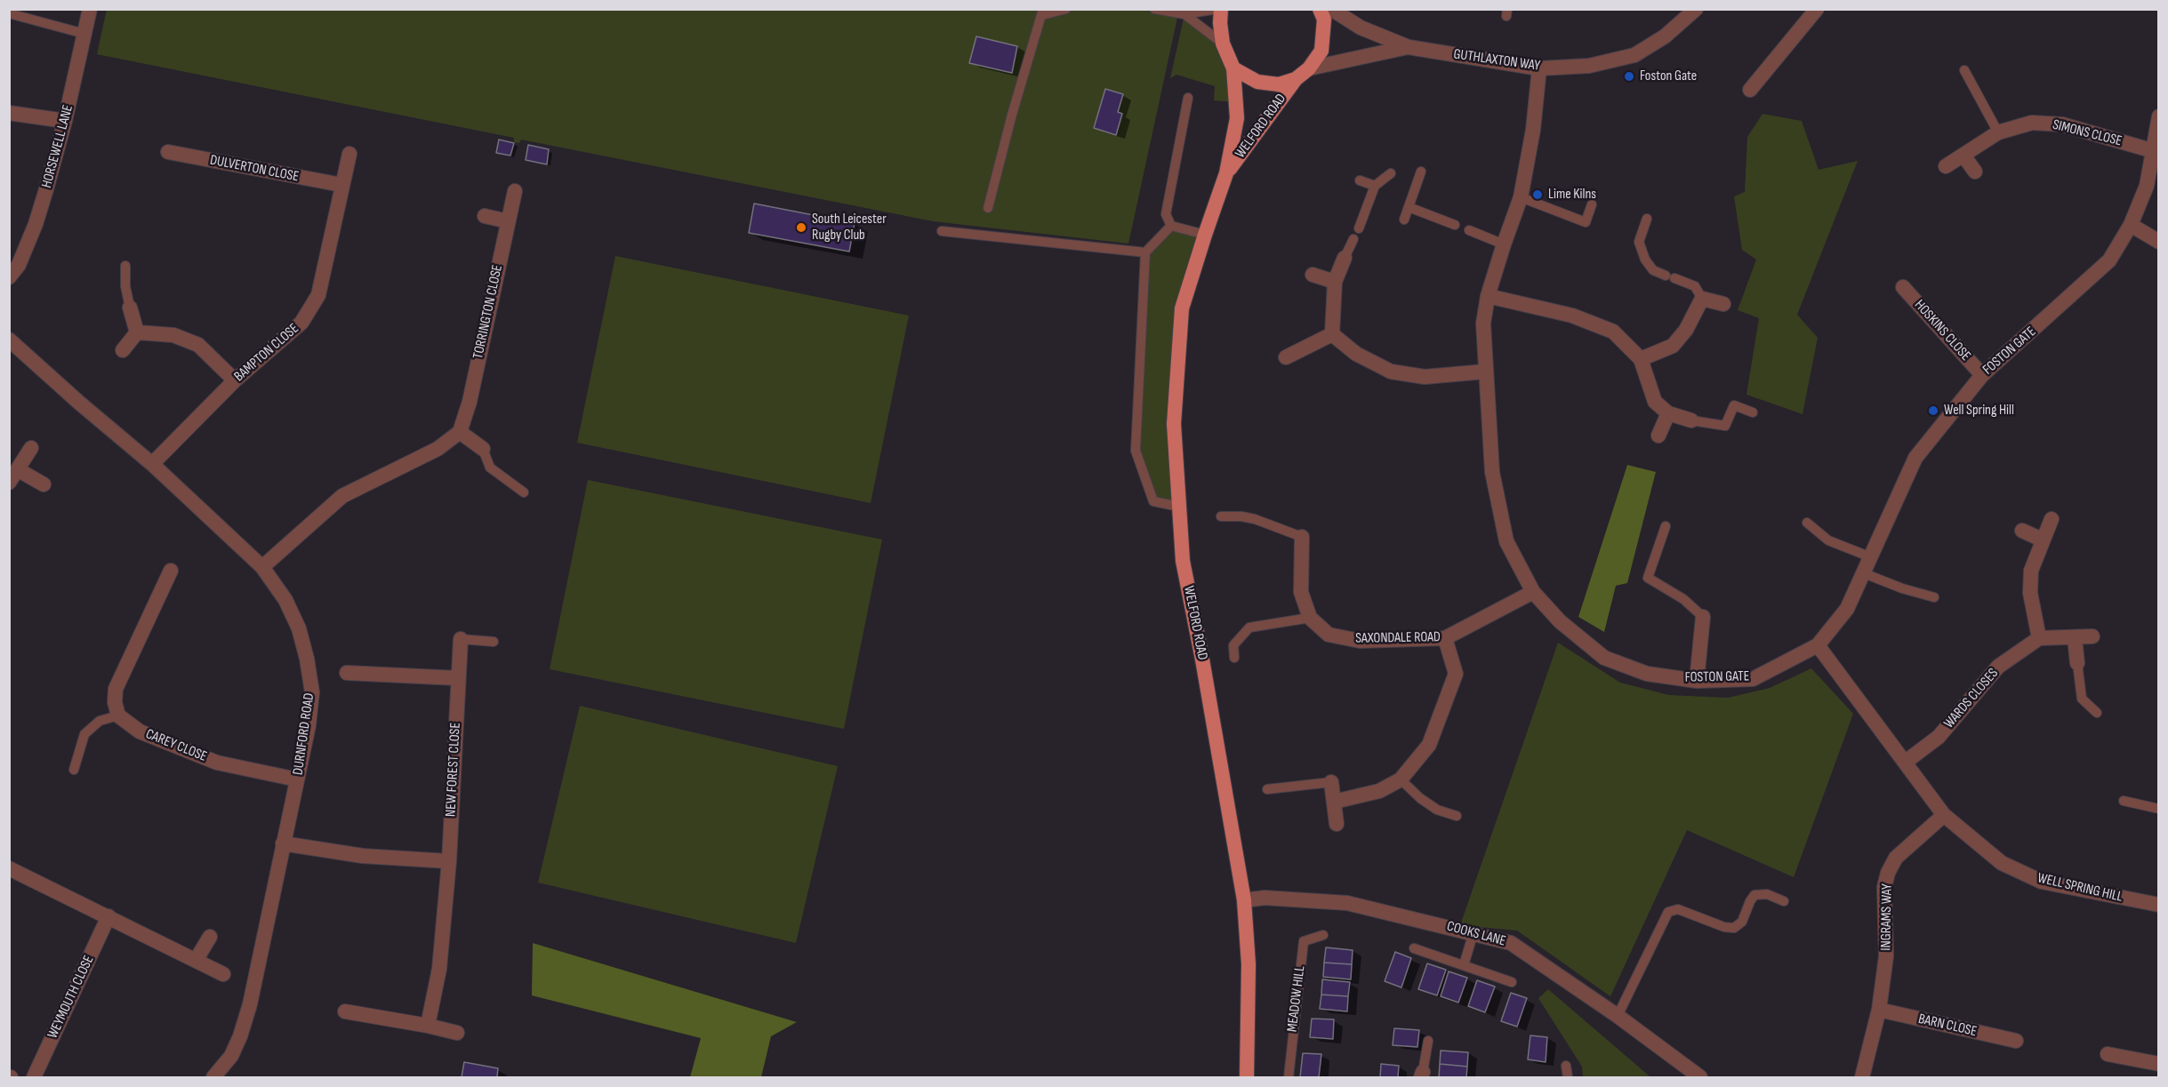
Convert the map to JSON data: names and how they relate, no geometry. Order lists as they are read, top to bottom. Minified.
{"streets":{"main road":["WELFORD ROAD"],"street":["GUTHLAXTON WAY","SIMONS CLOSE","HORSEWELL LANE","DULVERTON CLOSE","TORRINGTON CLOSE","HOSKINS CLOSE","FOSTON GATE","BAMPTON CLOSE","SAXONDALE ROAD","WARDS CLOSES","DURNFORD ROAD","CAREY CLOSE","NEW FOREST CLOSE","WELL SPRING HILL","INGRAMS WAY","COOKS LANE","WEYMOUTH CLOSE","BARN CLOSE"],"lane":["MEADOW HILL"]},"crossings":[["GUTHLAXTON WAY","WELFORD ROAD"],["GUTHLAXTON WAY","FOSTON GATE"],["WELFORD ROAD","COOKS LANE"],["SIMONS CLOSE","FOSTON GATE"],["DULVERTON CLOSE","BAMPTON CLOSE"],["HOSKINS CLOSE","FOSTON GATE"],["FOSTON GATE","SAXONDALE ROAD"],["FOSTON GATE","WELL SPRING HILL"],["BAMPTON CLOSE","DURNFORD ROAD"],["WARDS CLOSES","WELL SPRING HILL"],["DURNFORD ROAD","CAREY CLOSE"],["WELL SPRING HILL","INGRAMS WAY"],["INGRAMS WAY","BARN CLOSE"]],"places":["Foston Gate","Lime Kilns","South Leicester Rugby Club","Well Spring Hill"]}
